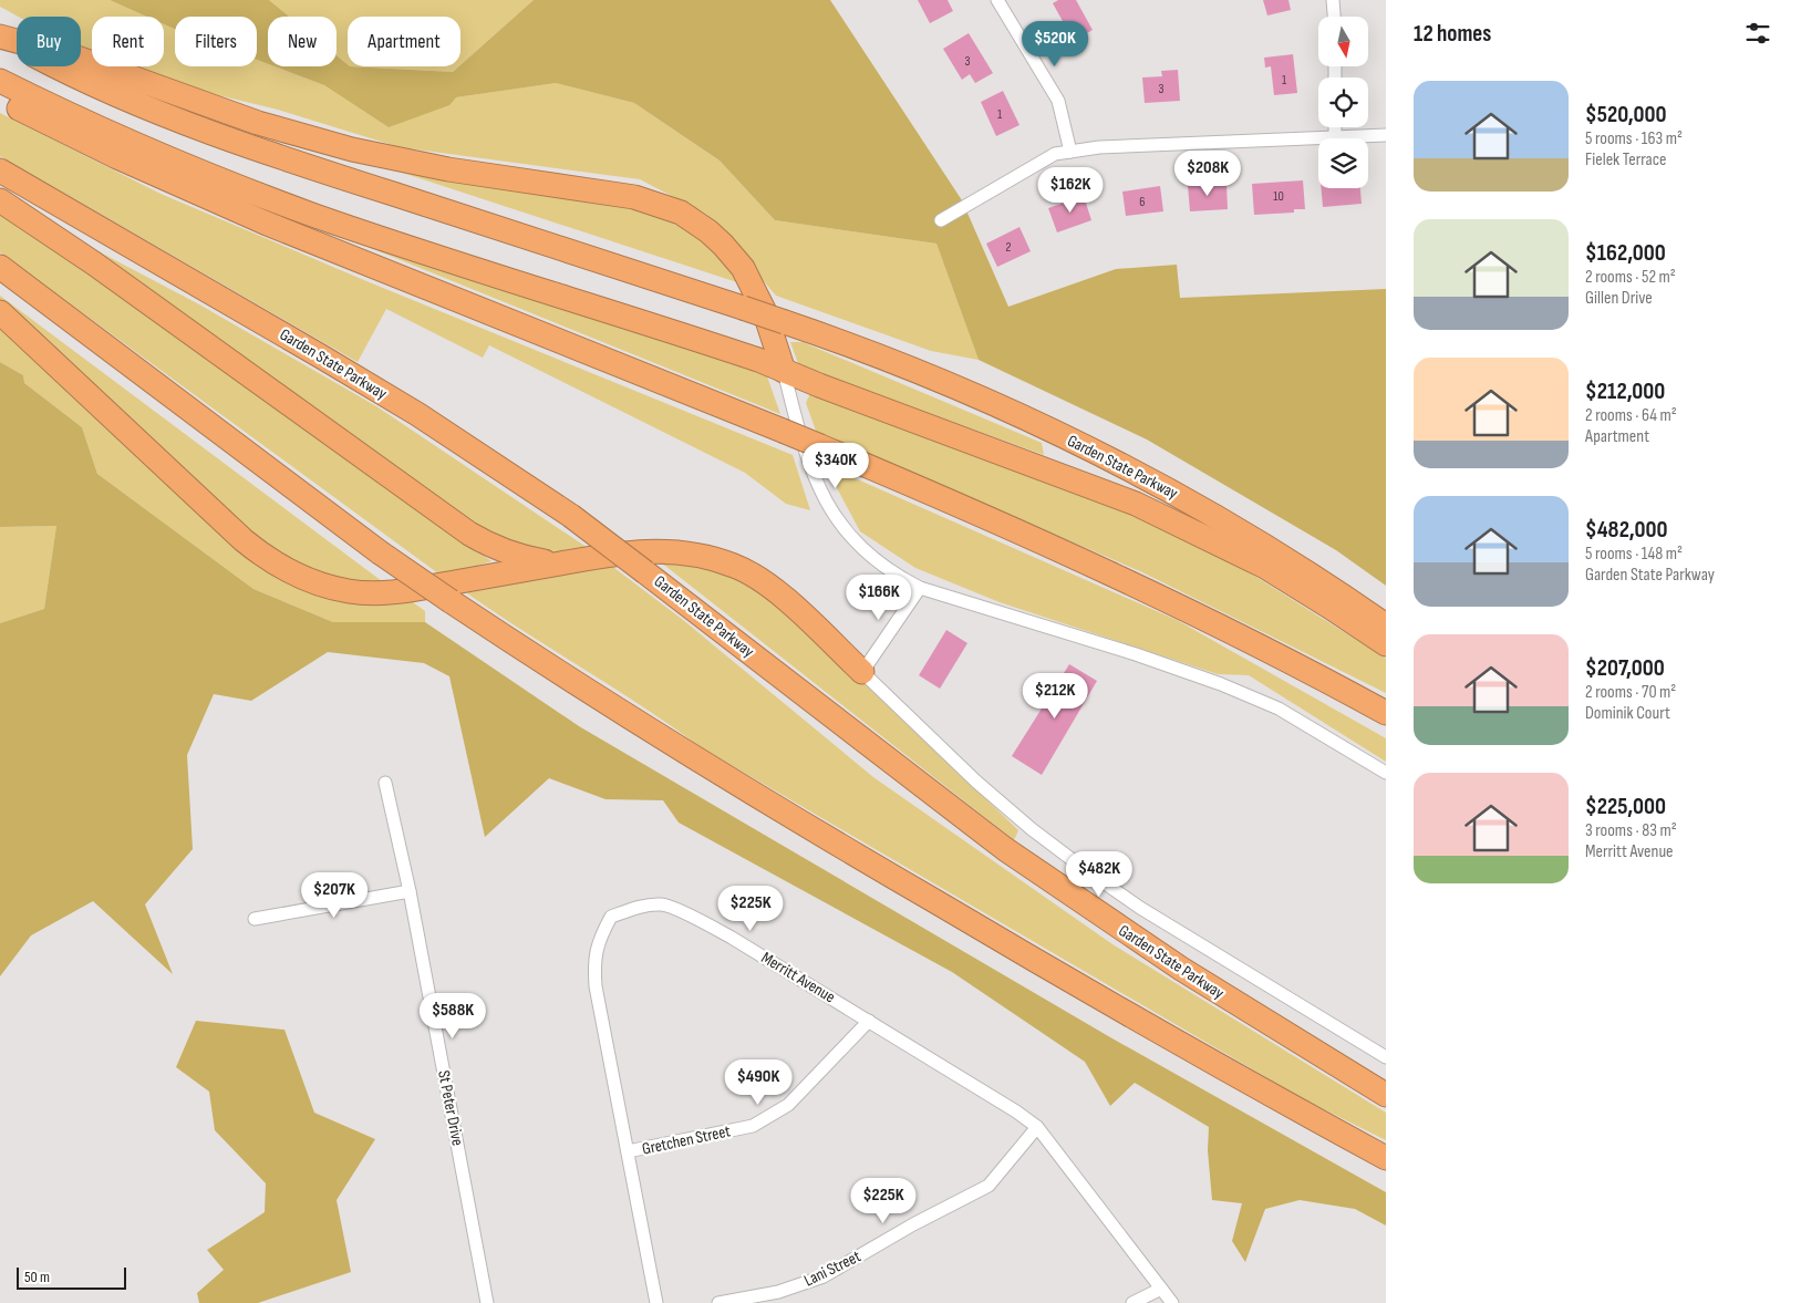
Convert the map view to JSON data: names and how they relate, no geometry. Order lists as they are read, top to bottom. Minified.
{"streets":{"highway":["Garden State Parkway"],"street":["Merritt Avenue","St Peter Drive","Gretchen Street","Lani Street"]},"crossings":[["Merritt Avenue","Gretchen Street"],["Merritt Avenue","Lani Street"]],"house_numbers":["3","1","3","1","10","6","2"],"scale_bar":"50 m","north":"bottom","page":{"heading":"12 homes","chip":["Buy","Rent","Filters","New","Apartment"],"price":["$520K","$208K","$162K","$340K","$166K","$212K","$482K","$207K","$225K","$588K","$490K","$225K"],"list":[{"name":"$520,000","note":"5 rooms · 163 m² · Fielek Terrace"},{"name":"$162,000","note":"2 rooms · 52 m² · Gillen Drive"},{"name":"$212,000","note":"2 rooms · 64 m² · Apartment"},{"name":"$482,000","note":"5 rooms · 148 m² · Garden State Parkway"},{"name":"$207,000","note":"2 rooms · 70 m² · Dominik Court"},{"name":"$225,000","note":"3 rooms · 83 m² · Merritt Avenue"}],"scale":"50 m"}}
